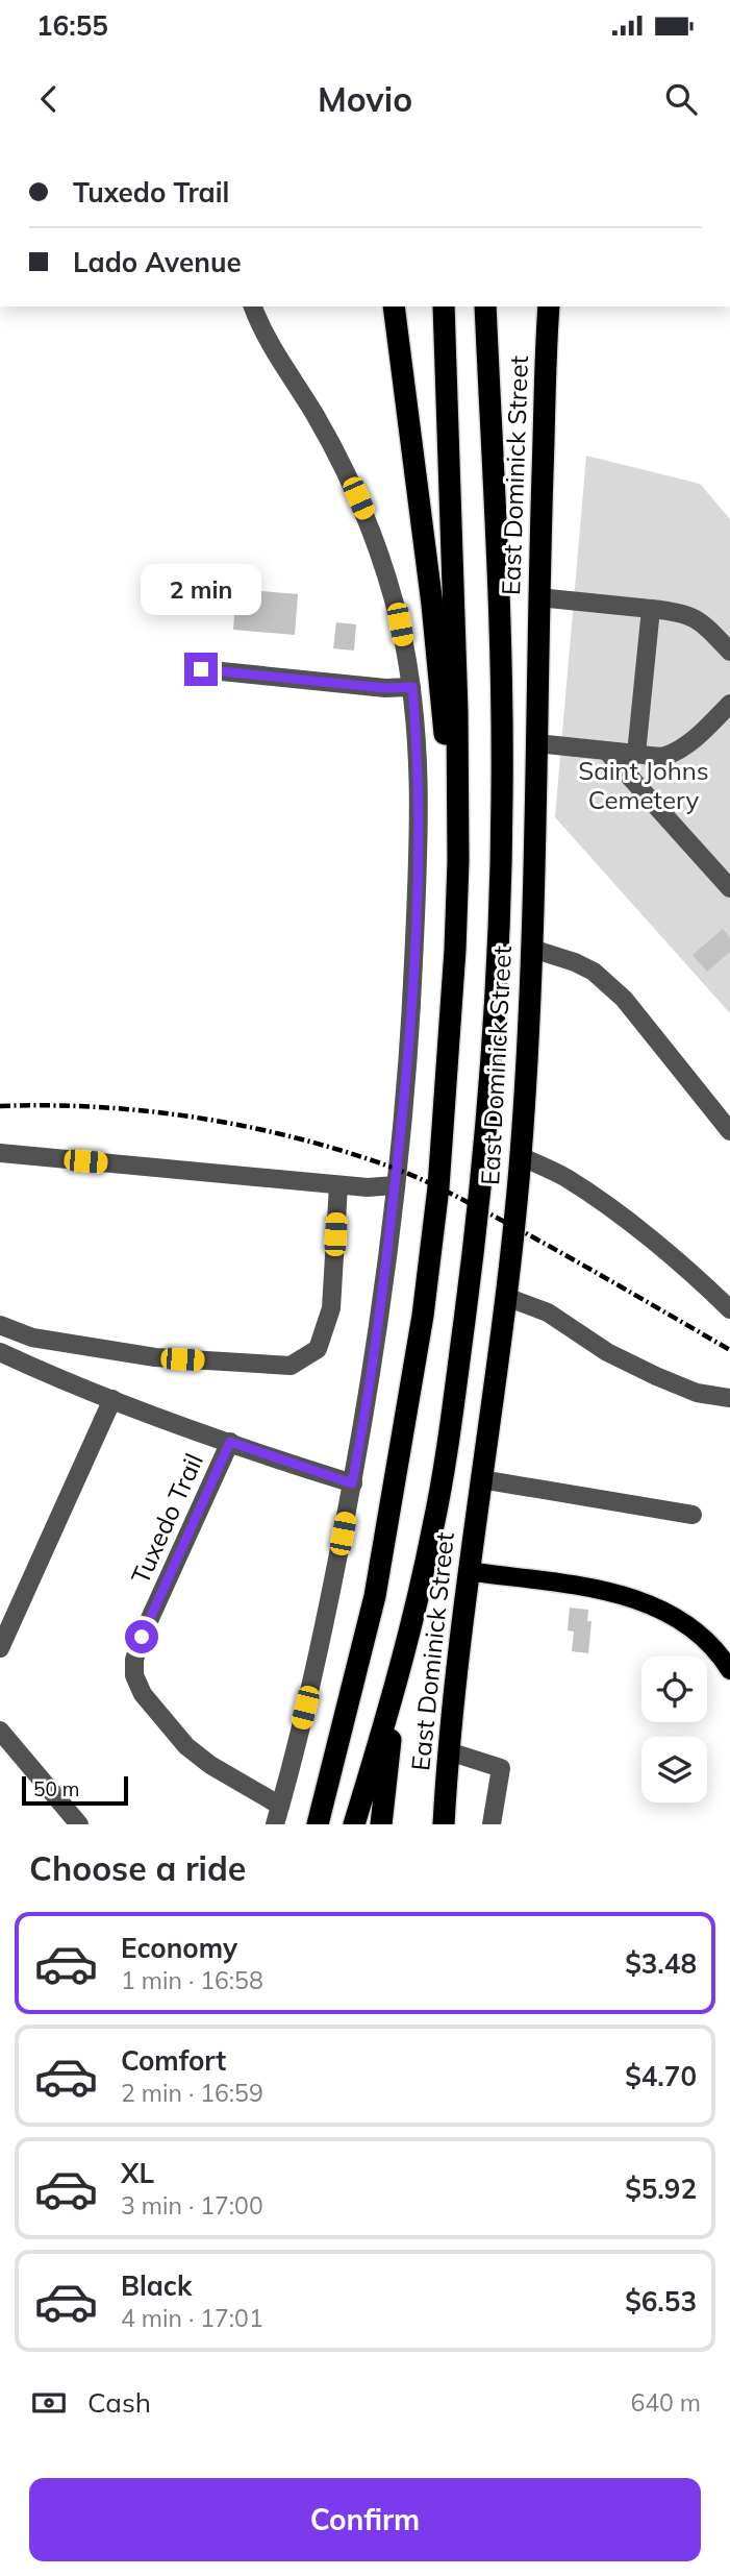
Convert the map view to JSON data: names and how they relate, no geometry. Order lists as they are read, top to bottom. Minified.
{"streets":{"highway":["East Dominick Street"],"street":["Tuxedo Trail"]},"parks":["Saint Johns Cemetery"],"scale_bar":"50 m","page":{"status":"16:55","header":"Movio","banner":["Tuxedo Trail","Lado Avenue"],"bubble":"2 min","scale":"50 m","heading":"Choose a ride","list":[{"name":"Economy","note":"1 min · 16:58","value":"$3.48"},{"name":"Comfort","note":"2 min · 16:59","value":"$4.70"},{"name":"XL","note":"3 min · 17:00","value":"$5.92"},{"name":"Black","note":"4 min · 17:01","value":"$6.53"}],"pay":["Cash","640 m"],"buttons":"Confirm"}}
